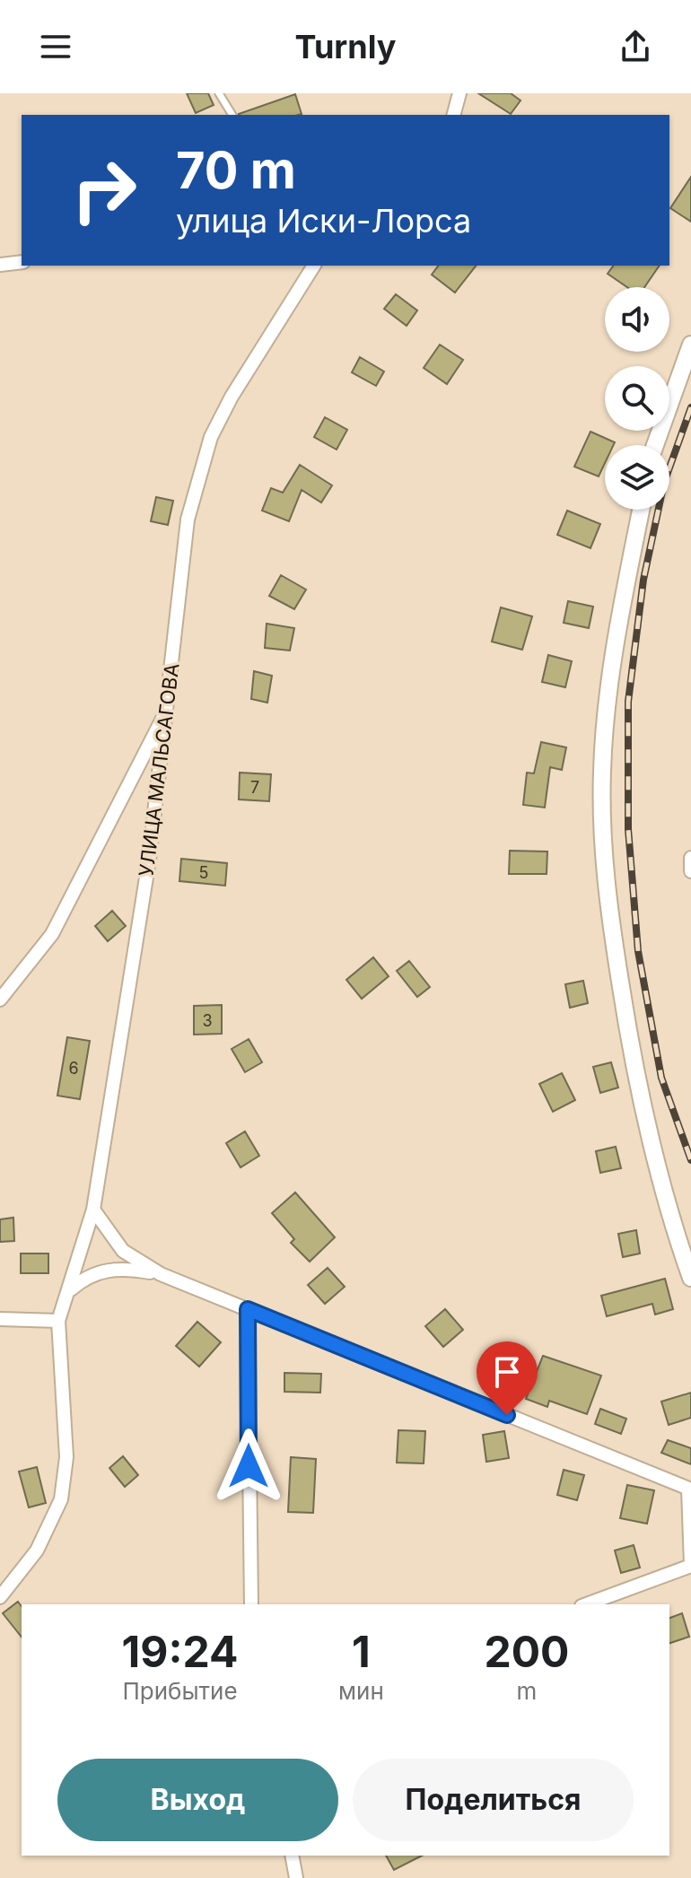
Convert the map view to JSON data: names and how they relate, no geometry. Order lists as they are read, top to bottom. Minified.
{"streets":{"street":["УЛИЦА МАЛЬСАГОВА"]},"house_numbers":["7","5","3","6"],"page":{"header":"Turnly","turn":["70 m","улица Иски-Лорса"],"eta":["19:24","Прибытие","1","мин","200","m"],"buttons":["Выход","Поделиться"]}}
